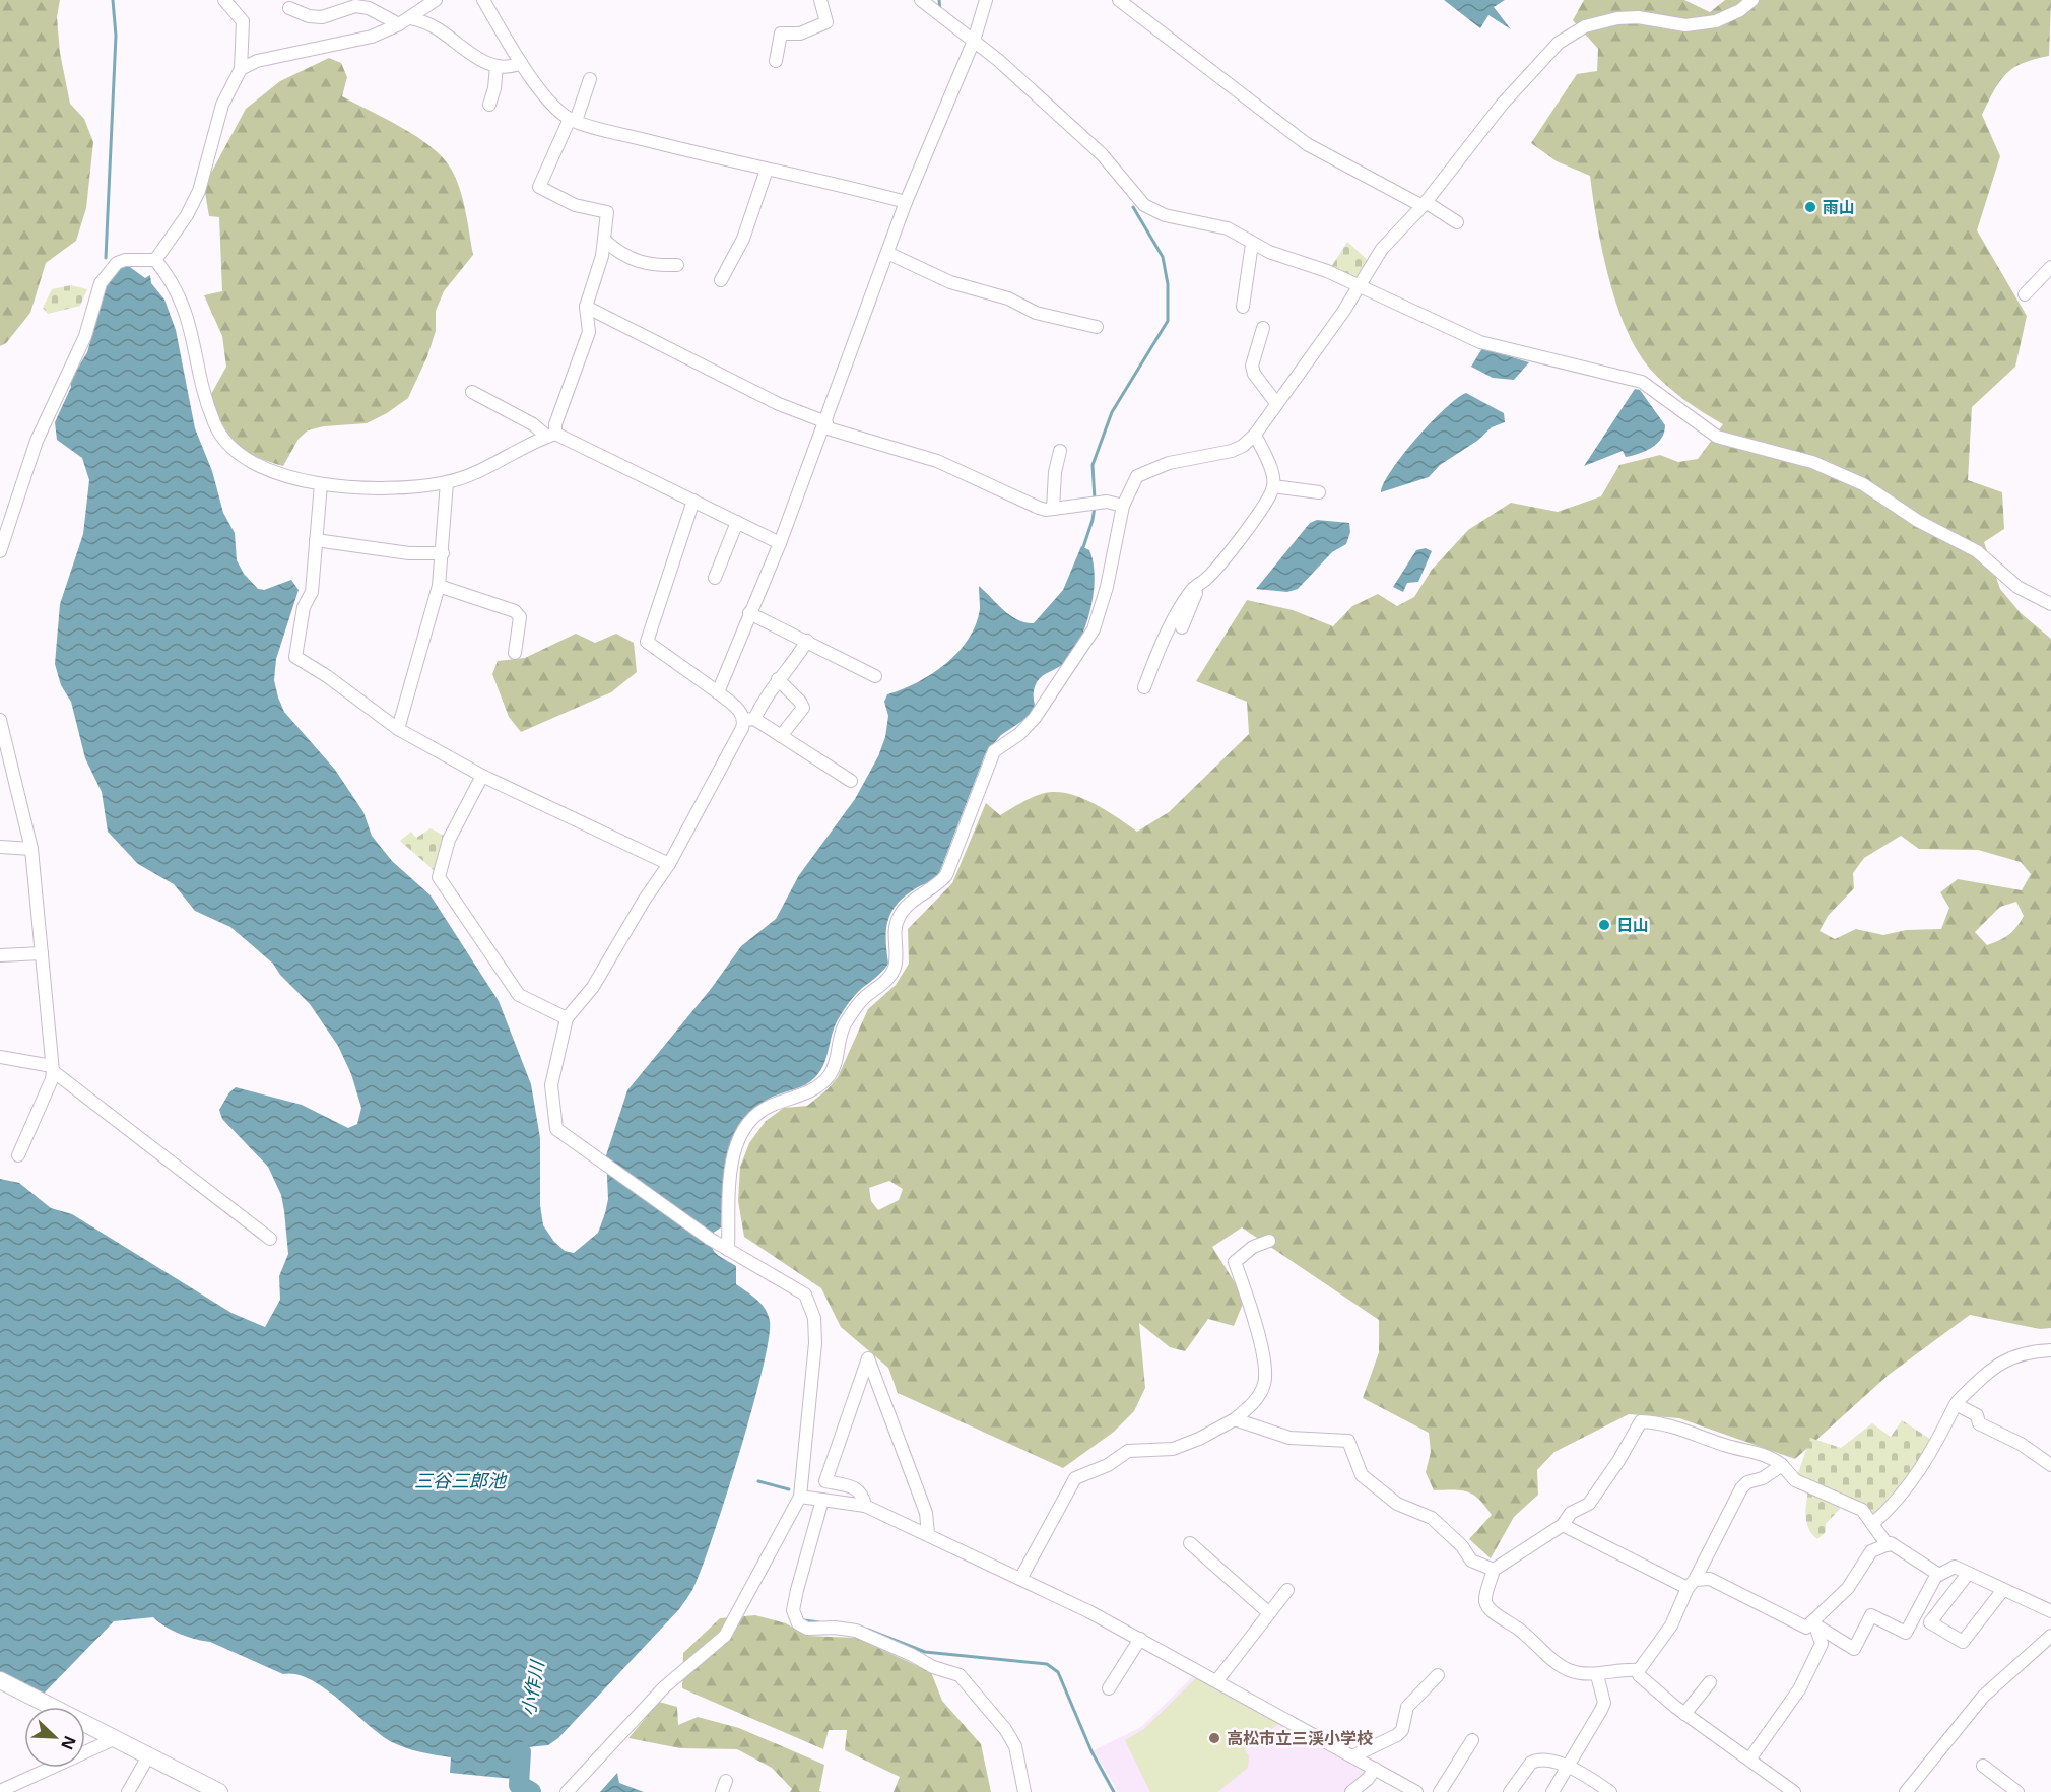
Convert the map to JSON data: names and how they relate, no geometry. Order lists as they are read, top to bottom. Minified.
{"water":["三谷三郎池","小作川"],"places":["雨山","日山","高松市立三渓小学校"],"north":"bottom right"}
